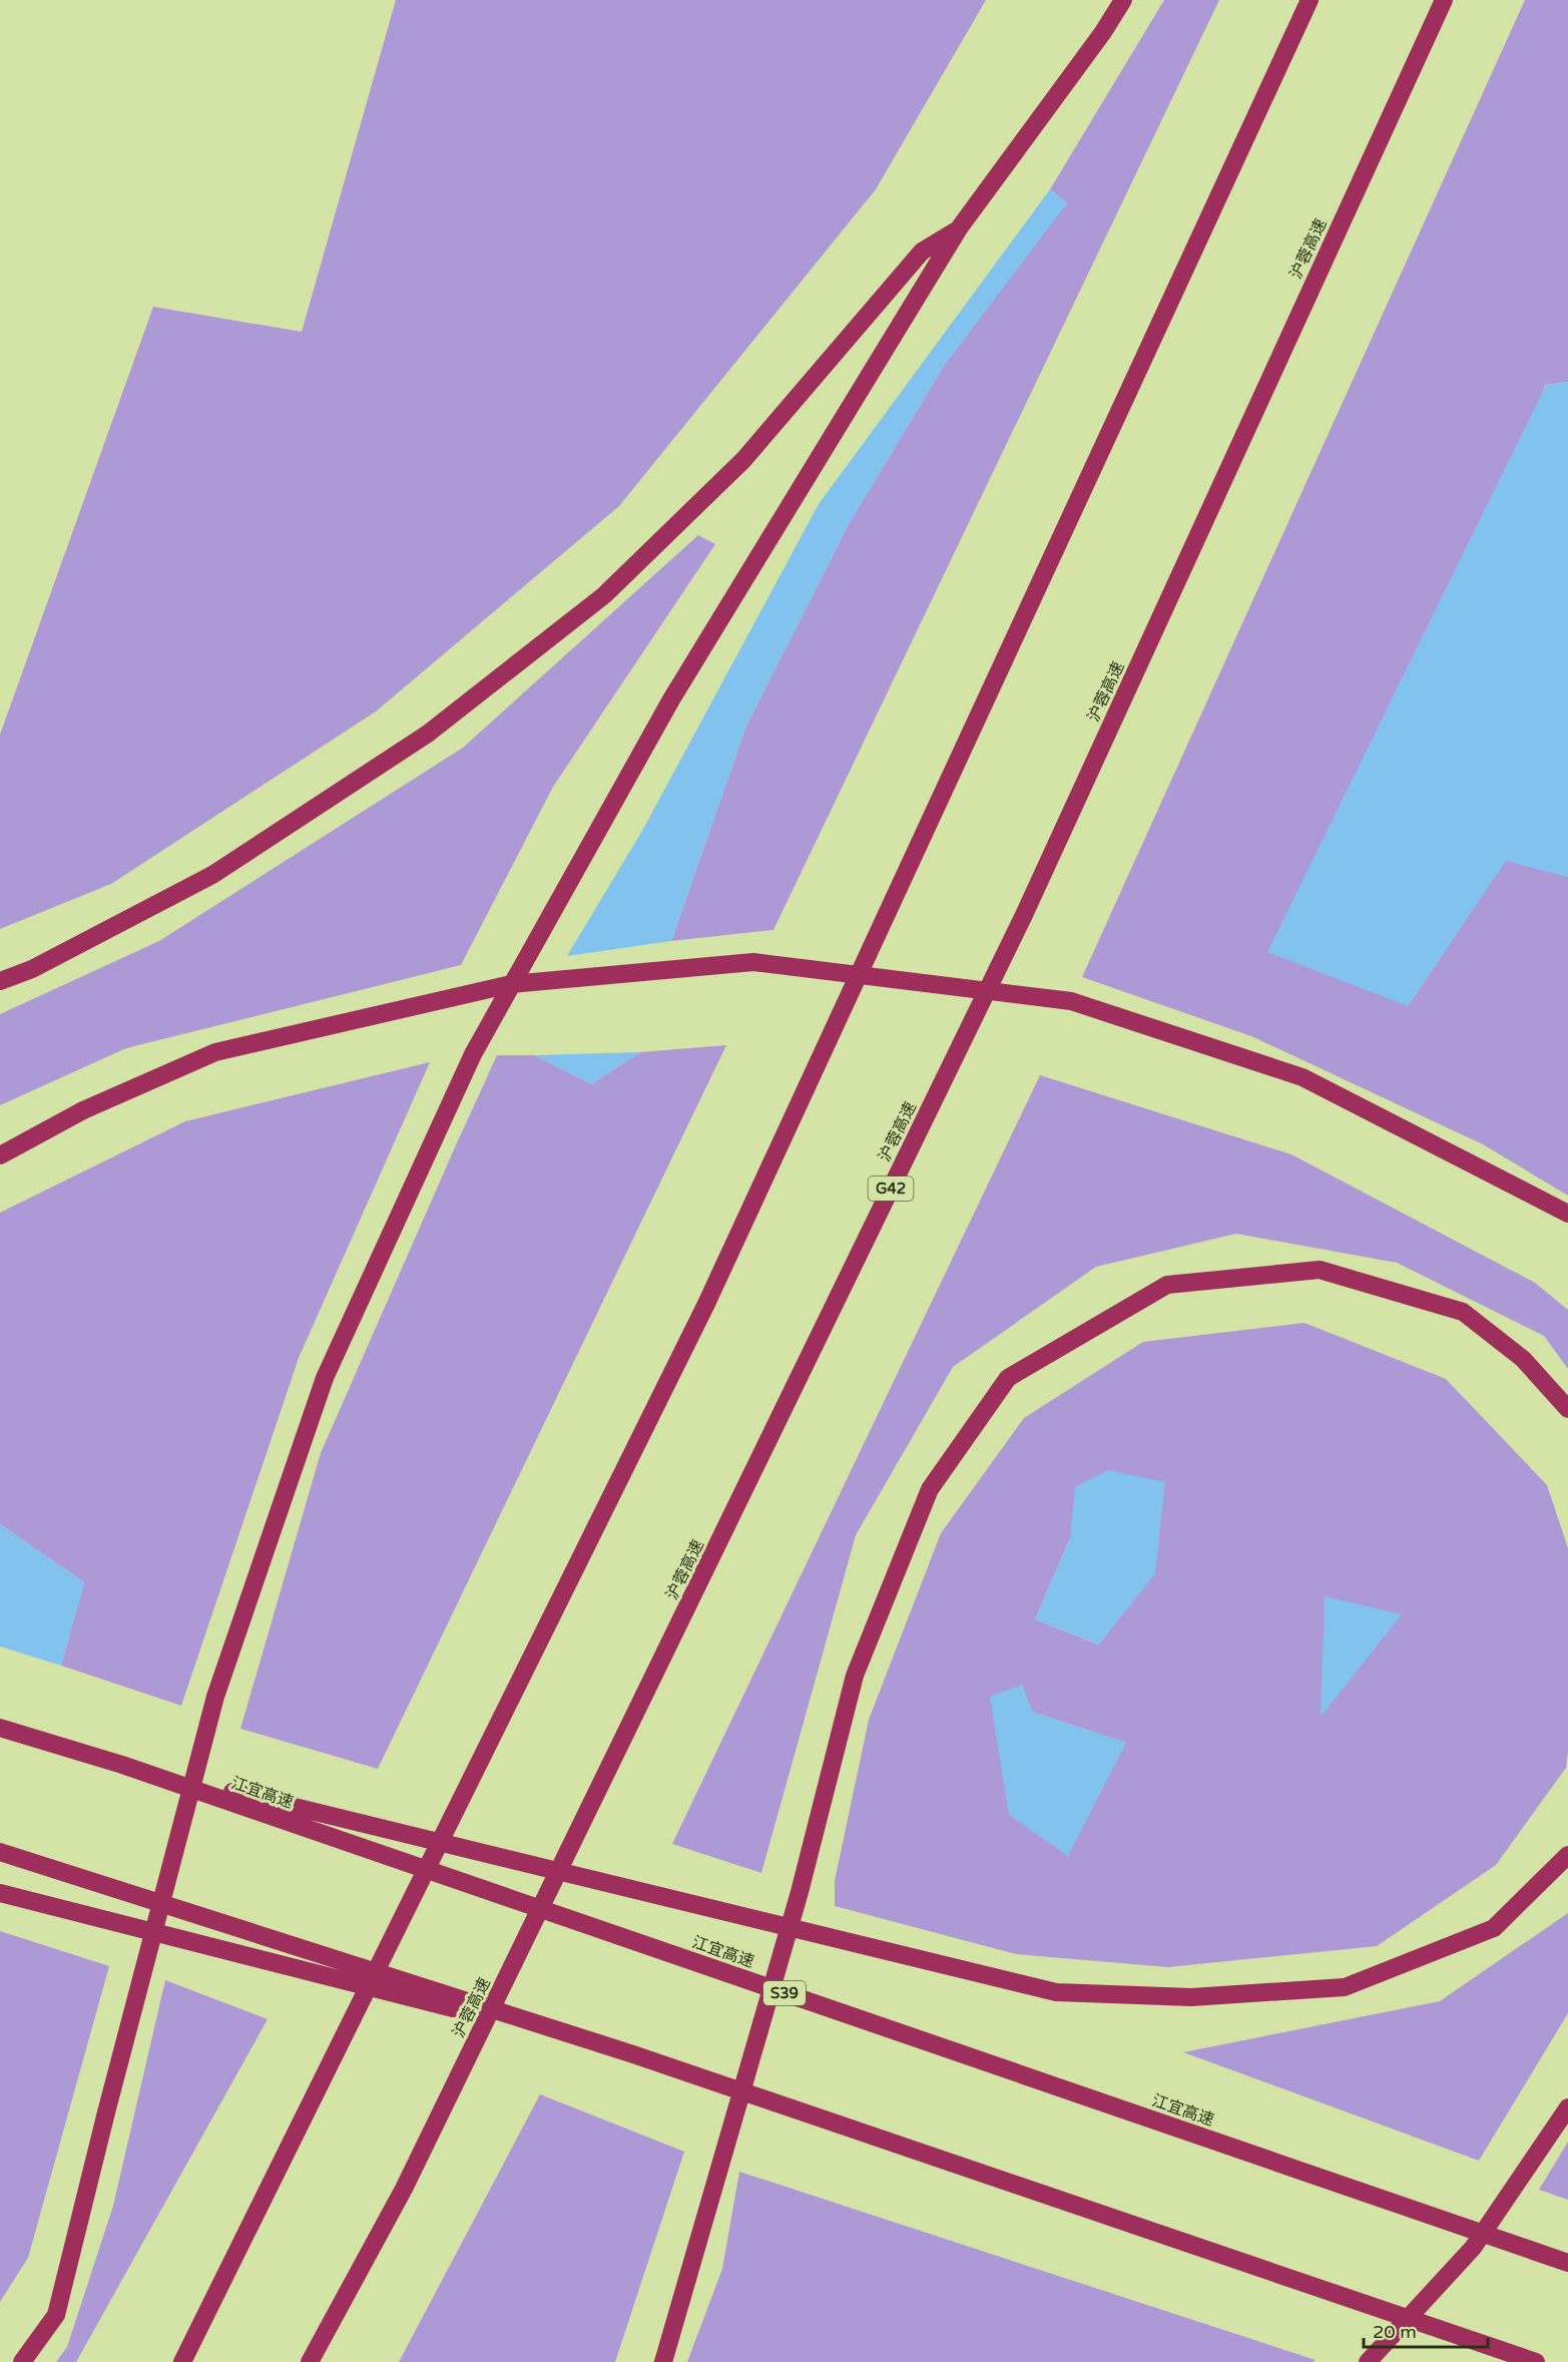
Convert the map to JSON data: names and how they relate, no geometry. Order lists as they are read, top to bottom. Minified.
{"streets":{"highway":["沪蓉高速","G42","江宜高速","S39"]},"scale_bar":"20 m"}
